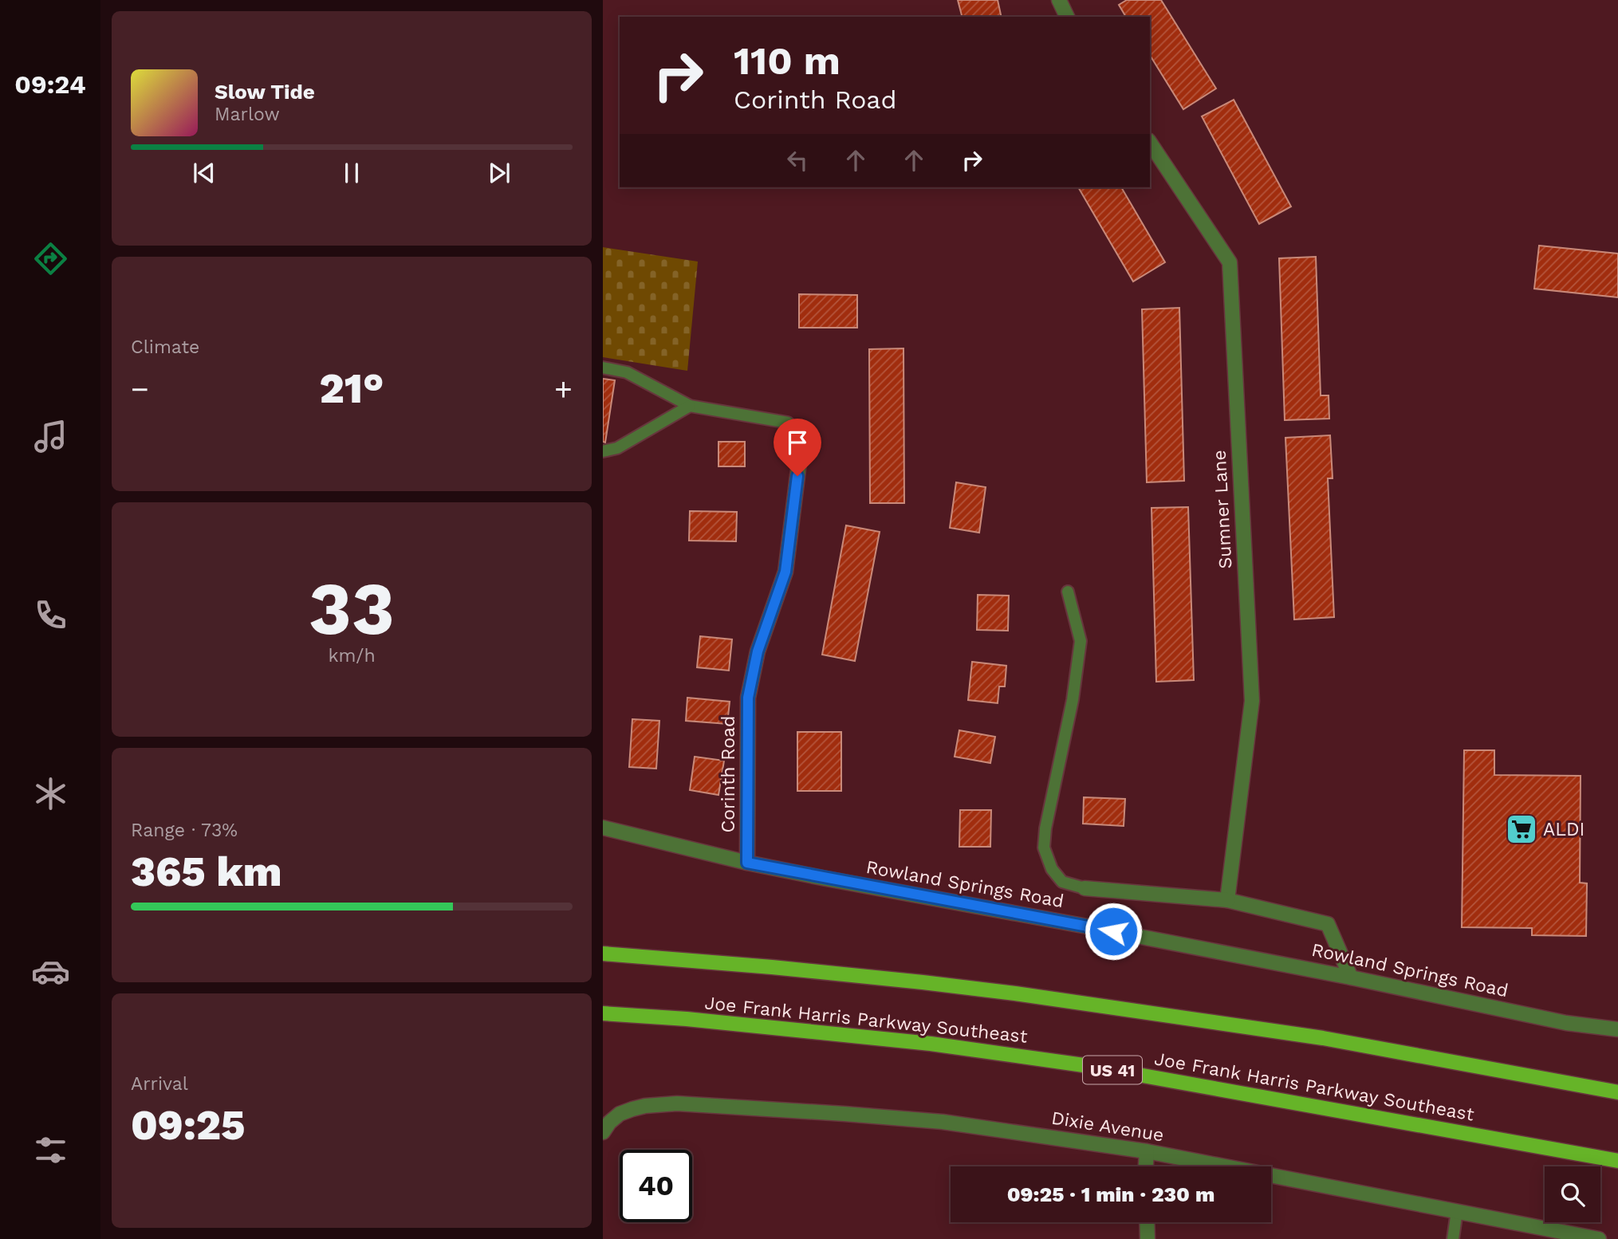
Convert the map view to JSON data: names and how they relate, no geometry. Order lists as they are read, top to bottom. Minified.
{"streets":{"main road":["Joe Frank Harris Parkway Southeast","US 41"],"street":["Sumner Lane","Corinth Road","Rowland Springs Road","Dixie Avenue"]},"crossings":[["Corinth Road","Rowland Springs Road"]],"places":{"supermarket":["ALDI"]},"page":{"tabs":"09:24","turn":["110 m","Corinth Road"],"song":["Slow Tide","Marlow"],"tile":["Climate",["33","km/h"],["Range · 73%","365 km"],["Arrival","09:25"]],"heat":["−","21°","+"],"limit":"40","trip":"09:25 · 1 min · 230 m"}}
